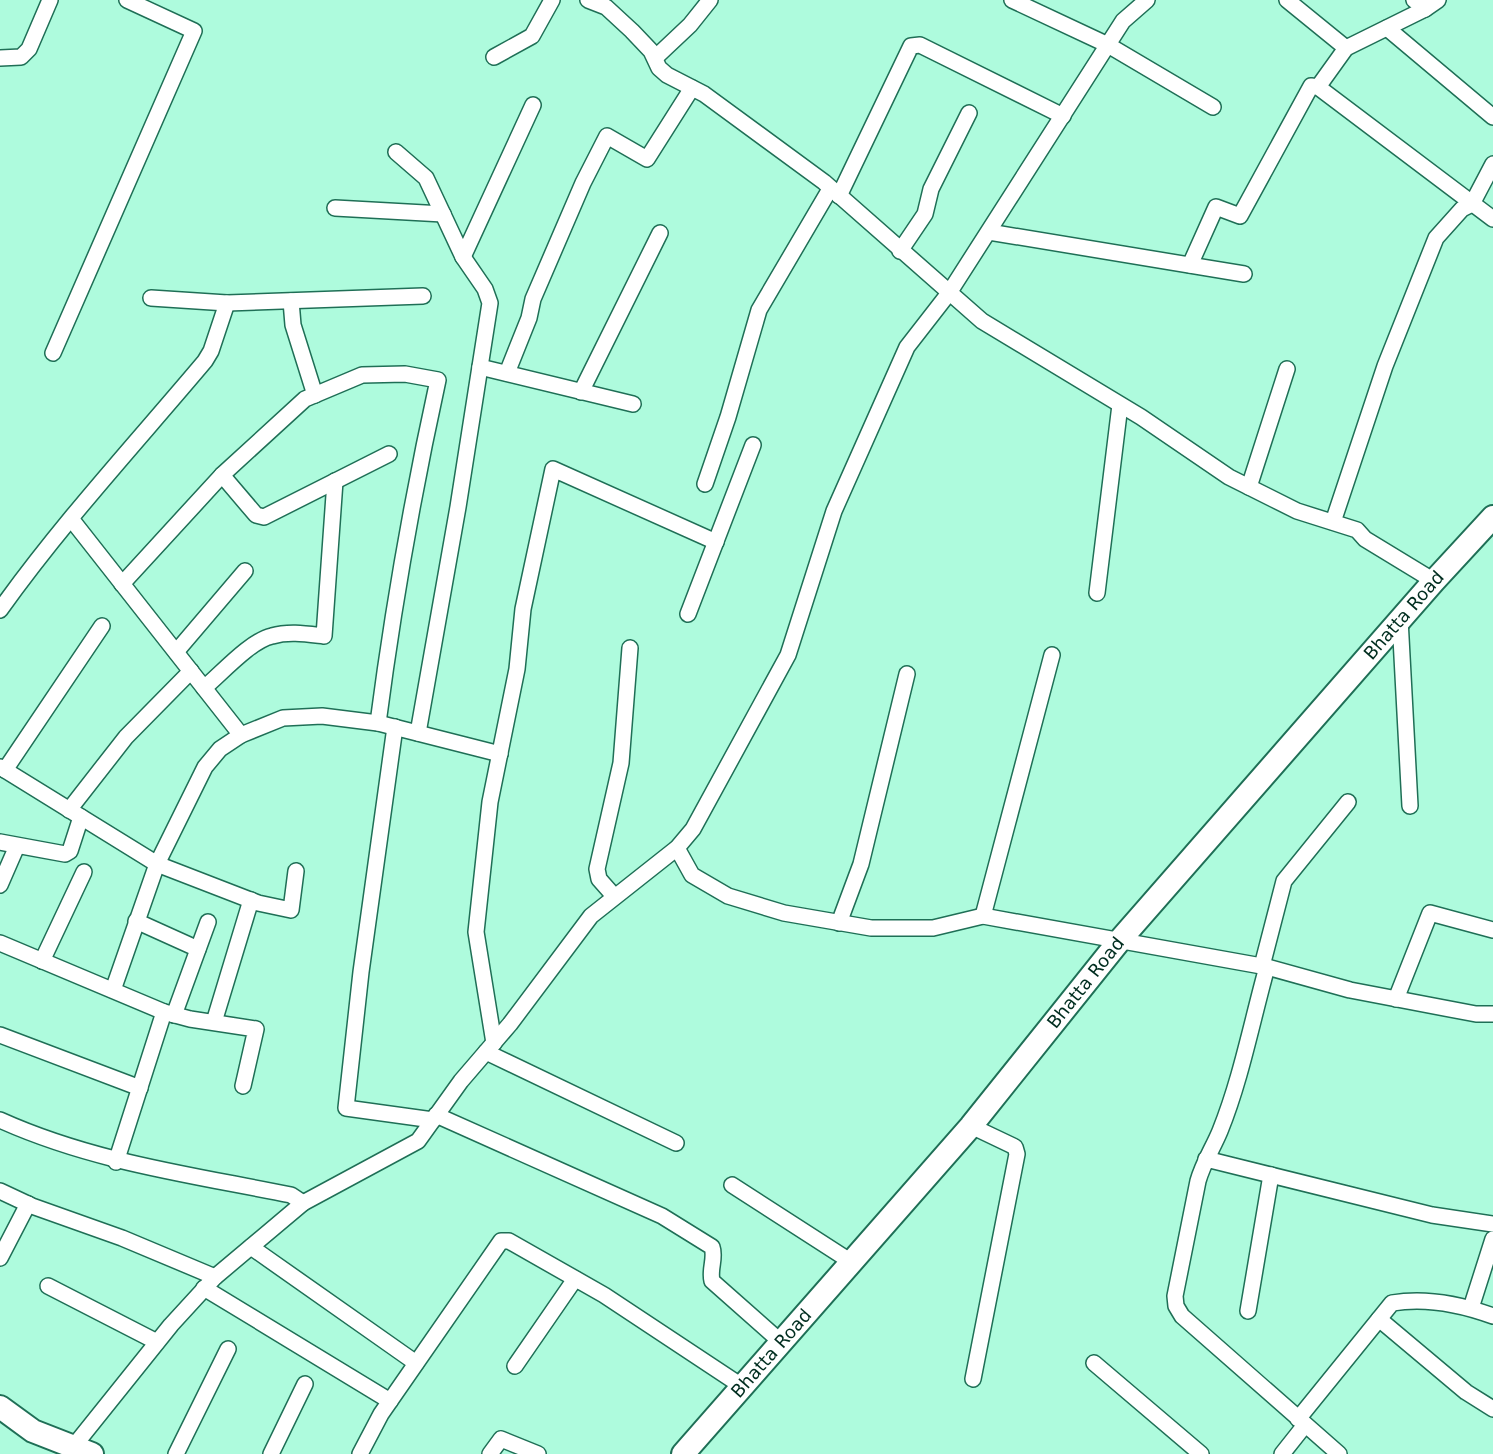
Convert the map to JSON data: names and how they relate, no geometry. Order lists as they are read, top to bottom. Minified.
{"streets":{"main road":["Bhatta Road"]}}
